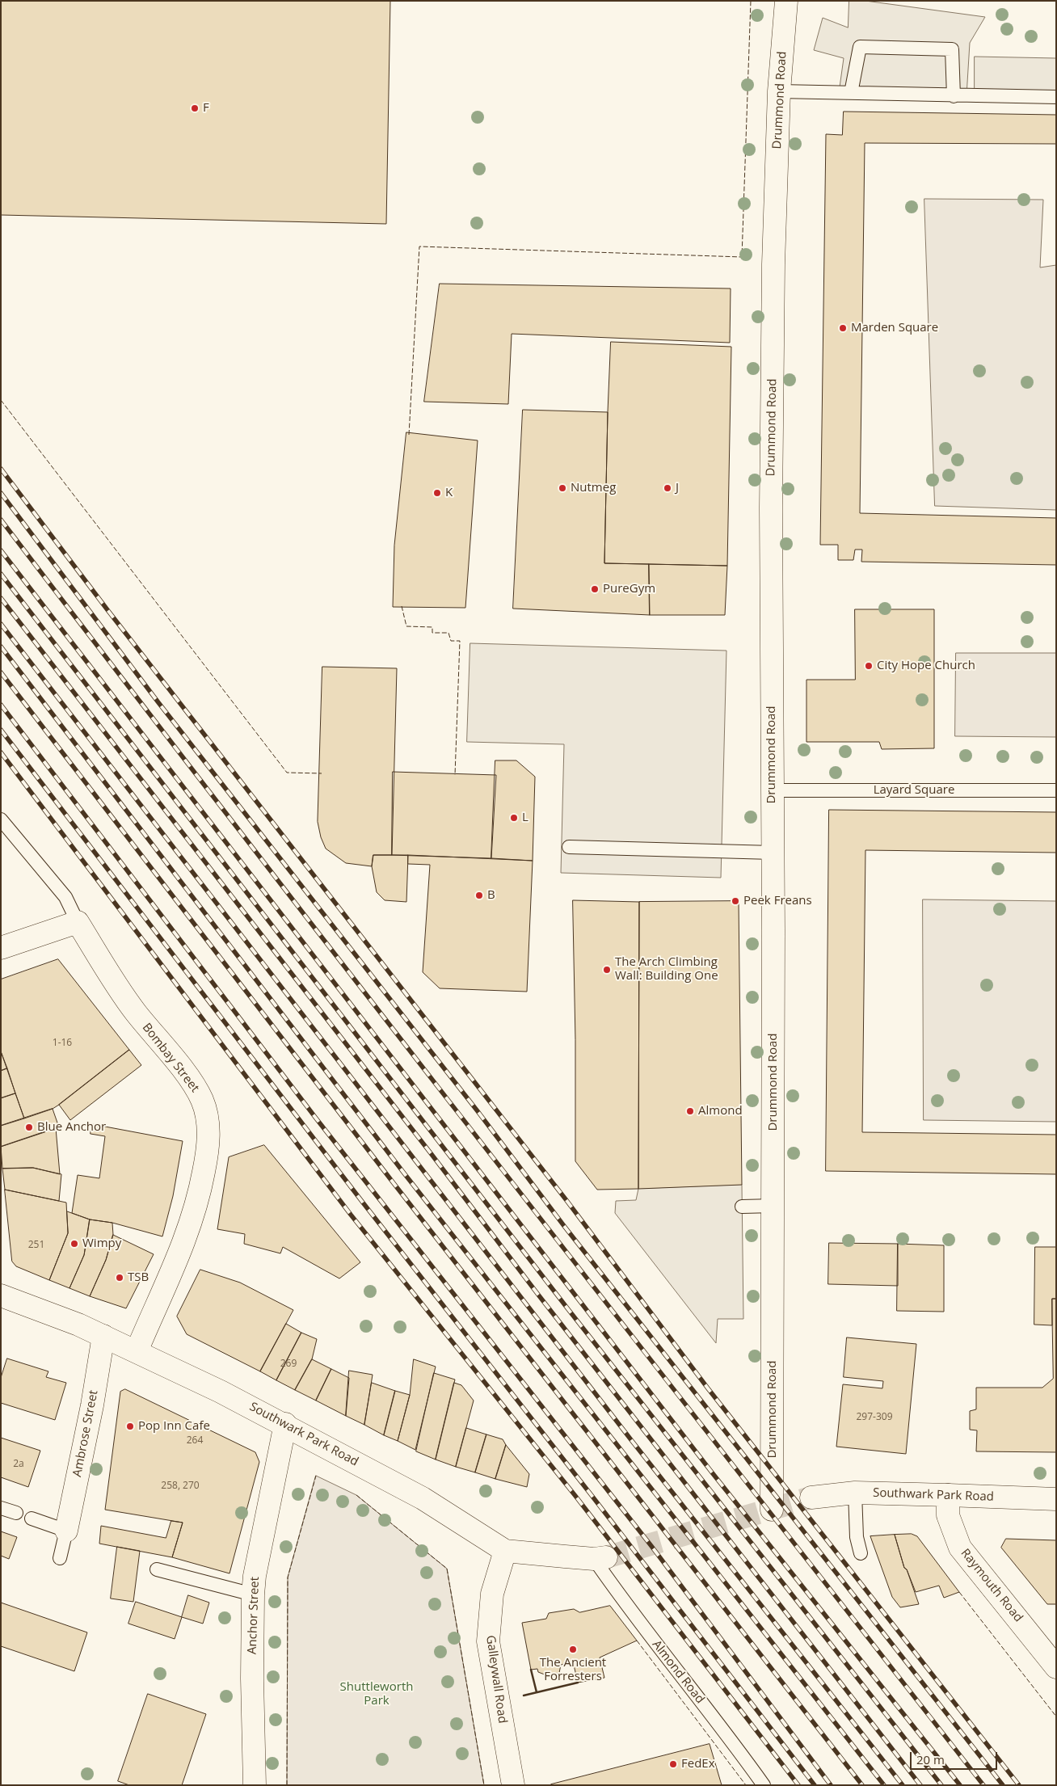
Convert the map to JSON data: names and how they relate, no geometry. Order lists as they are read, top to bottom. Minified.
{"streets":{"street":["Drummond Road","Bombay Street","Ambrose Street","Southwark Park Road","Raymouth Road","Anchor Street","Galleywall Road"],"lane":["Layard Square","Almond Road"]},"crossings":[["Drummond Road","Layard Square"],["Bombay Street","Southwark Park Road"],["Ambrose Street","Southwark Park Road"],["Southwark Park Road","Raymouth Road"],["Southwark Park Road","Anchor Street"],["Southwark Park Road","Almond Road"],["Southwark Park Road","Galleywall Road"]],"parks":["Shuttleworth Park"],"places":["F","Marden Square","Nutmeg","J","K","PureGym","City Hope Church","L","B","Peek Freans","The Arch Climbing Wall: Building One","Almond","Blue Anchor","Wimpy","TSB","Pop Inn Cafe","The Ancient Forresters","FedEx"],"house_numbers":["1-16","251","269","297-309","264","2a","258, 270"],"scale_bar":"20 m"}
